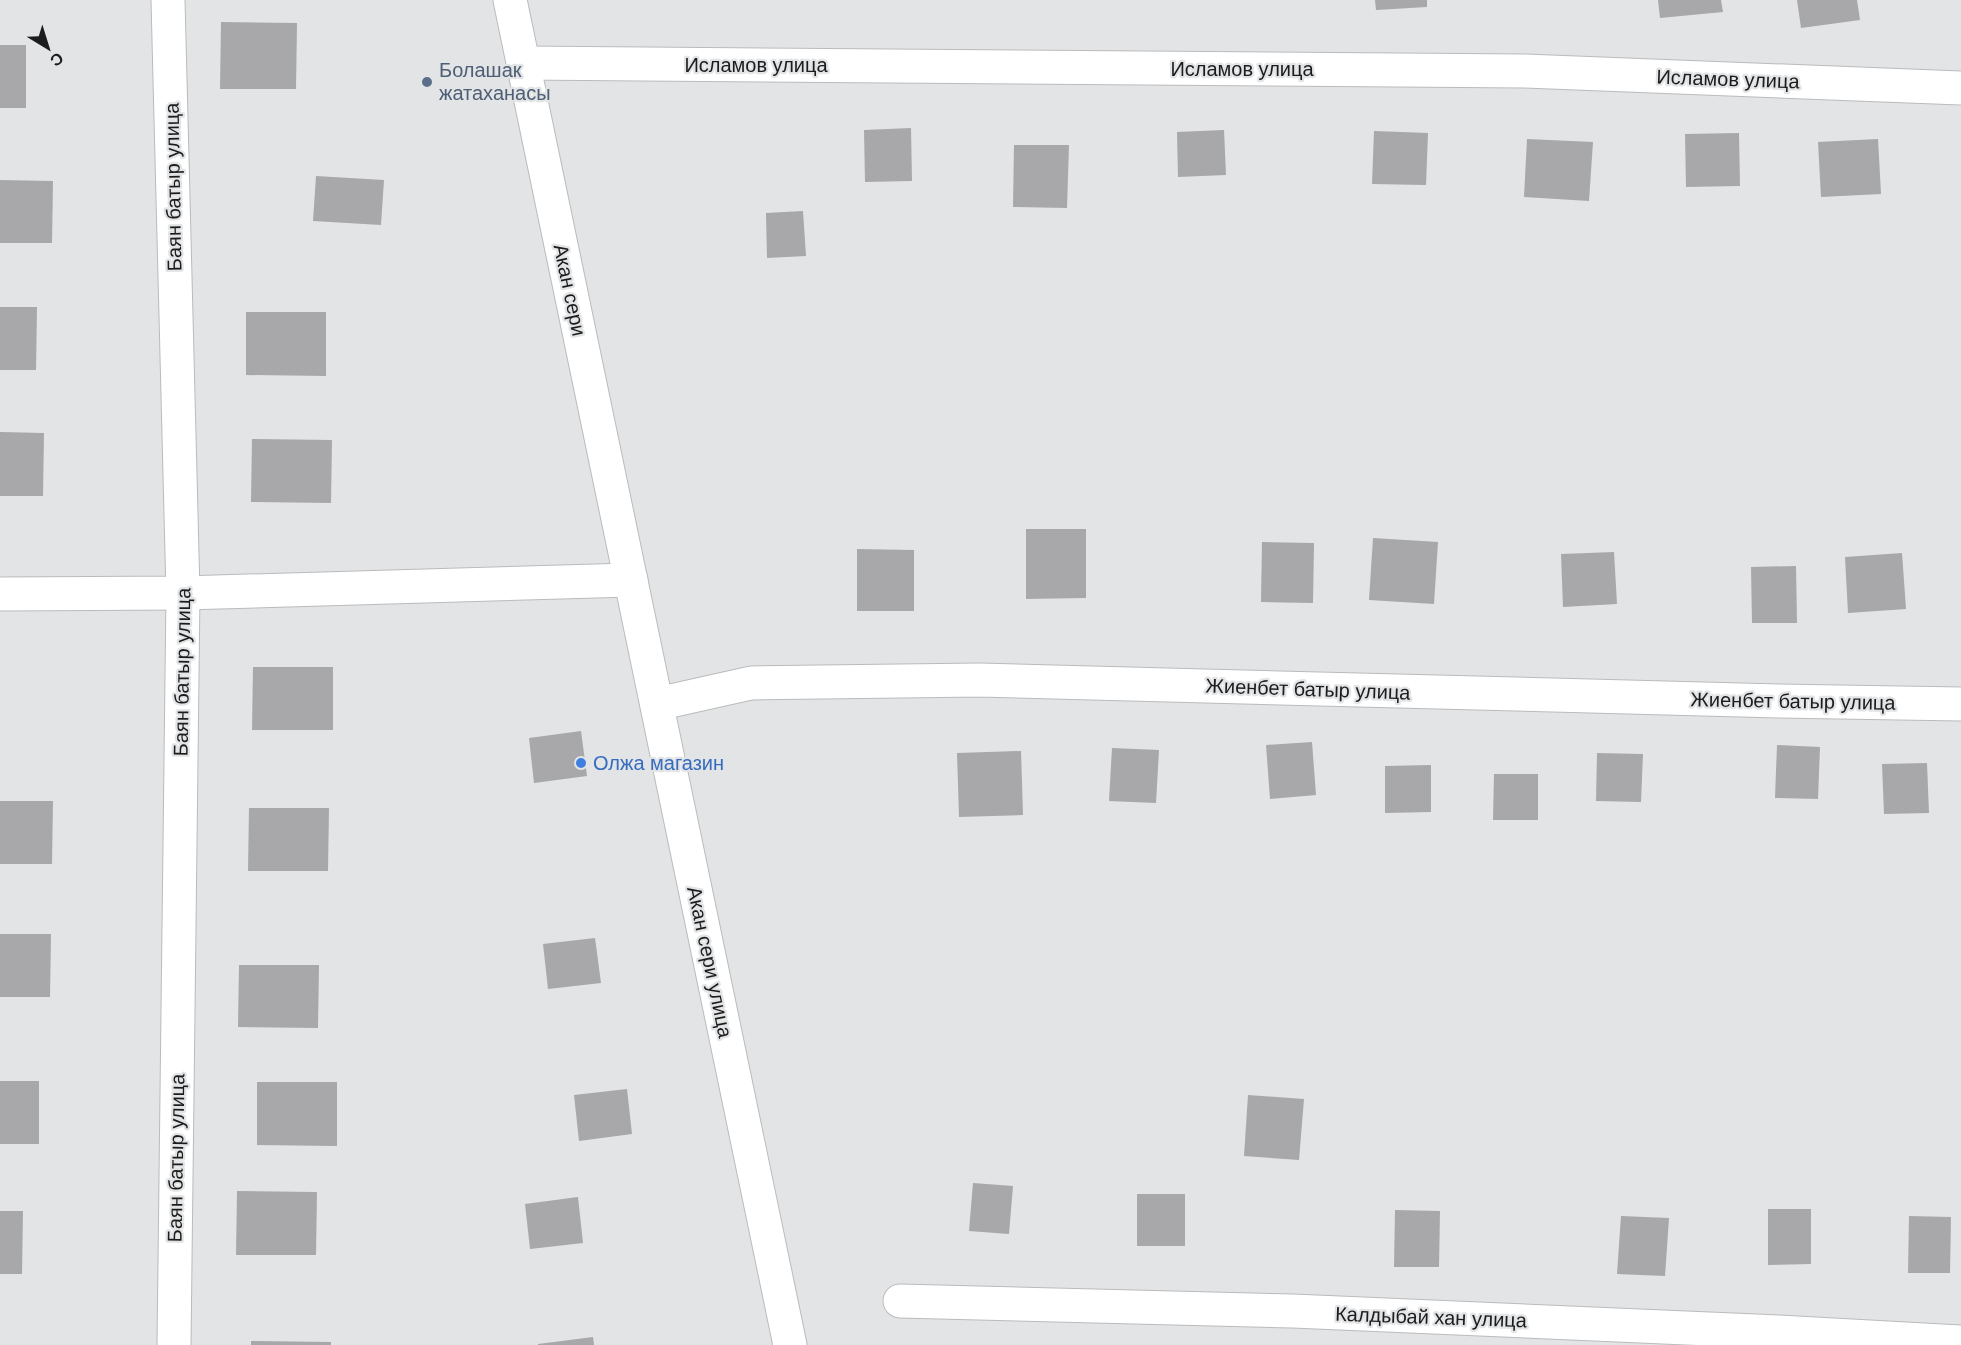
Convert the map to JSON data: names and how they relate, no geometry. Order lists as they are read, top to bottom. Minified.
{"streets":{"street":["Исламов улица","Баян батыр улица","Акан сери","Жиенбет батыр улица","Акан сери улица","Калдыбай хан улица"]},"crossings":[["Исламов улица","Акан сери"],["Акан сери","Акан сери улица"],["Жиенбет батыр улица","Акан сери улица"]],"places":["Болашак жатаханасы","Олжа магазин"],"north":"bottom right"}
